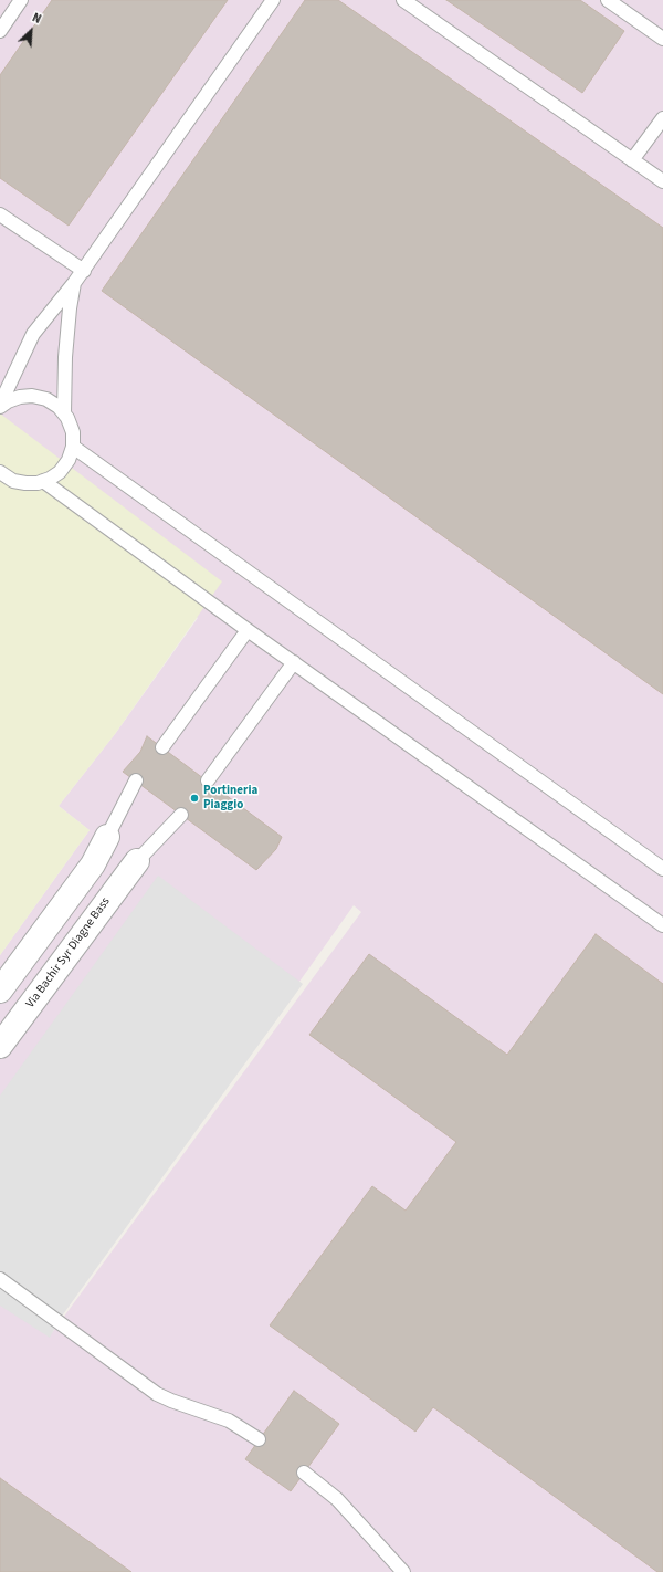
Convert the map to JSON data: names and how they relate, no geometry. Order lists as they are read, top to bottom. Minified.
{"streets":{"street":["Via Bachir Syr Diagne Bass"]},"places":["Portineria Piaggio"],"north":"top right"}
